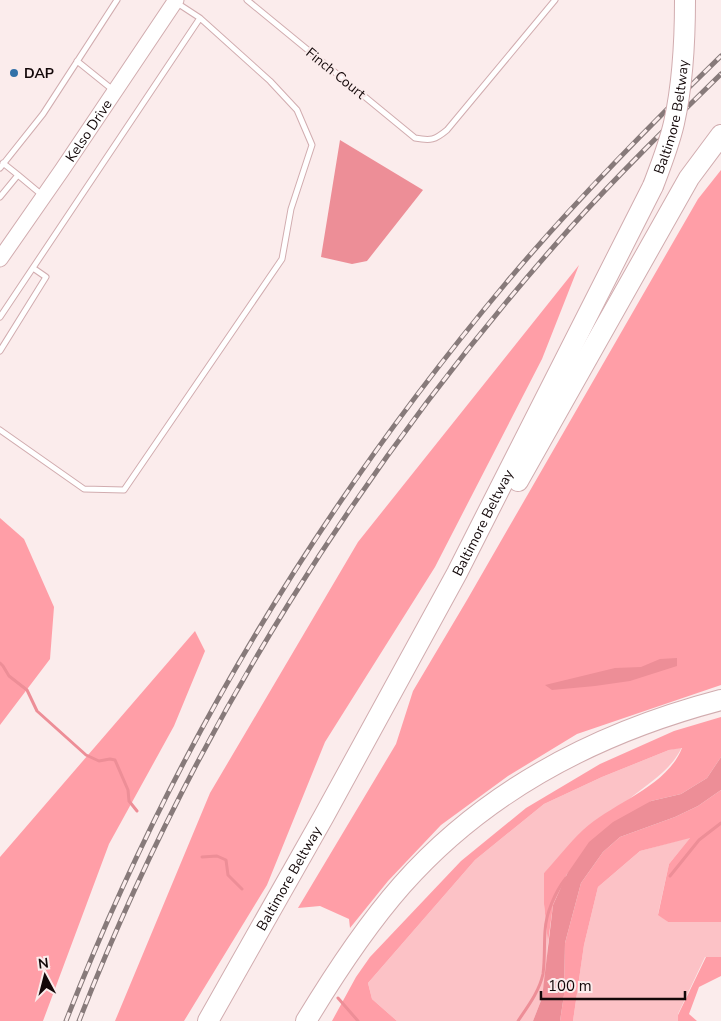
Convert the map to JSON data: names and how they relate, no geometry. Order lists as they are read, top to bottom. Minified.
{"streets":{"highway":["Baltimore Beltway"],"street":["Kelso Drive"],"lane":["Finch Court"]},"places":["DAP"],"scale_bar":"100 m","north":"top"}
